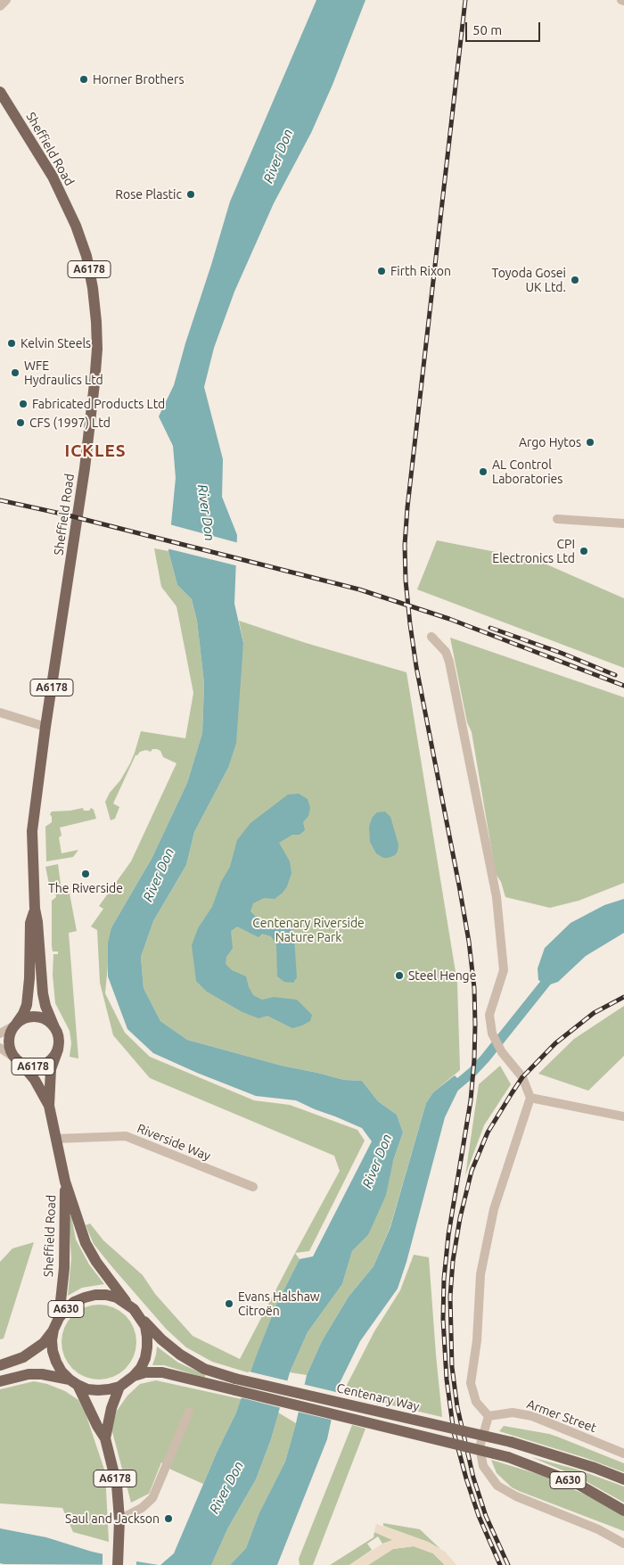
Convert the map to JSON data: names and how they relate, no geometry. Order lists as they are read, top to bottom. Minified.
{"streets":{"main road":["Sheffield Road","A6178","A630","Centenary Way"],"street":["Riverside Way","Armer Street"]},"crossings":[["Sheffield Road","A6178"],["Sheffield Road","Riverside Way"],["Sheffield Road","A630"],["Sheffield Road","Centenary Way"],["A6178","A630"],["A6178","Centenary Way"],["A630","Centenary Way"]],"districts":["ICKLES"],"water":["River Don"],"parks":["Centenary Riverside Nature Park"],"places":["Horner Brothers","Rose Plastic","Firth Rixon","Toyoda Gosei UK Ltd.","Kelvin Steels","WFE Hydraulics Ltd","Fabricated Products Ltd","CFS (1997) Ltd","Argo Hytos","AL Control Laboratories","CPI Electronics Ltd","The Riverside","Steel Henge","Evans Halshaw Citroën","Saul and Jackson"],"scale_bar":"50 m"}
